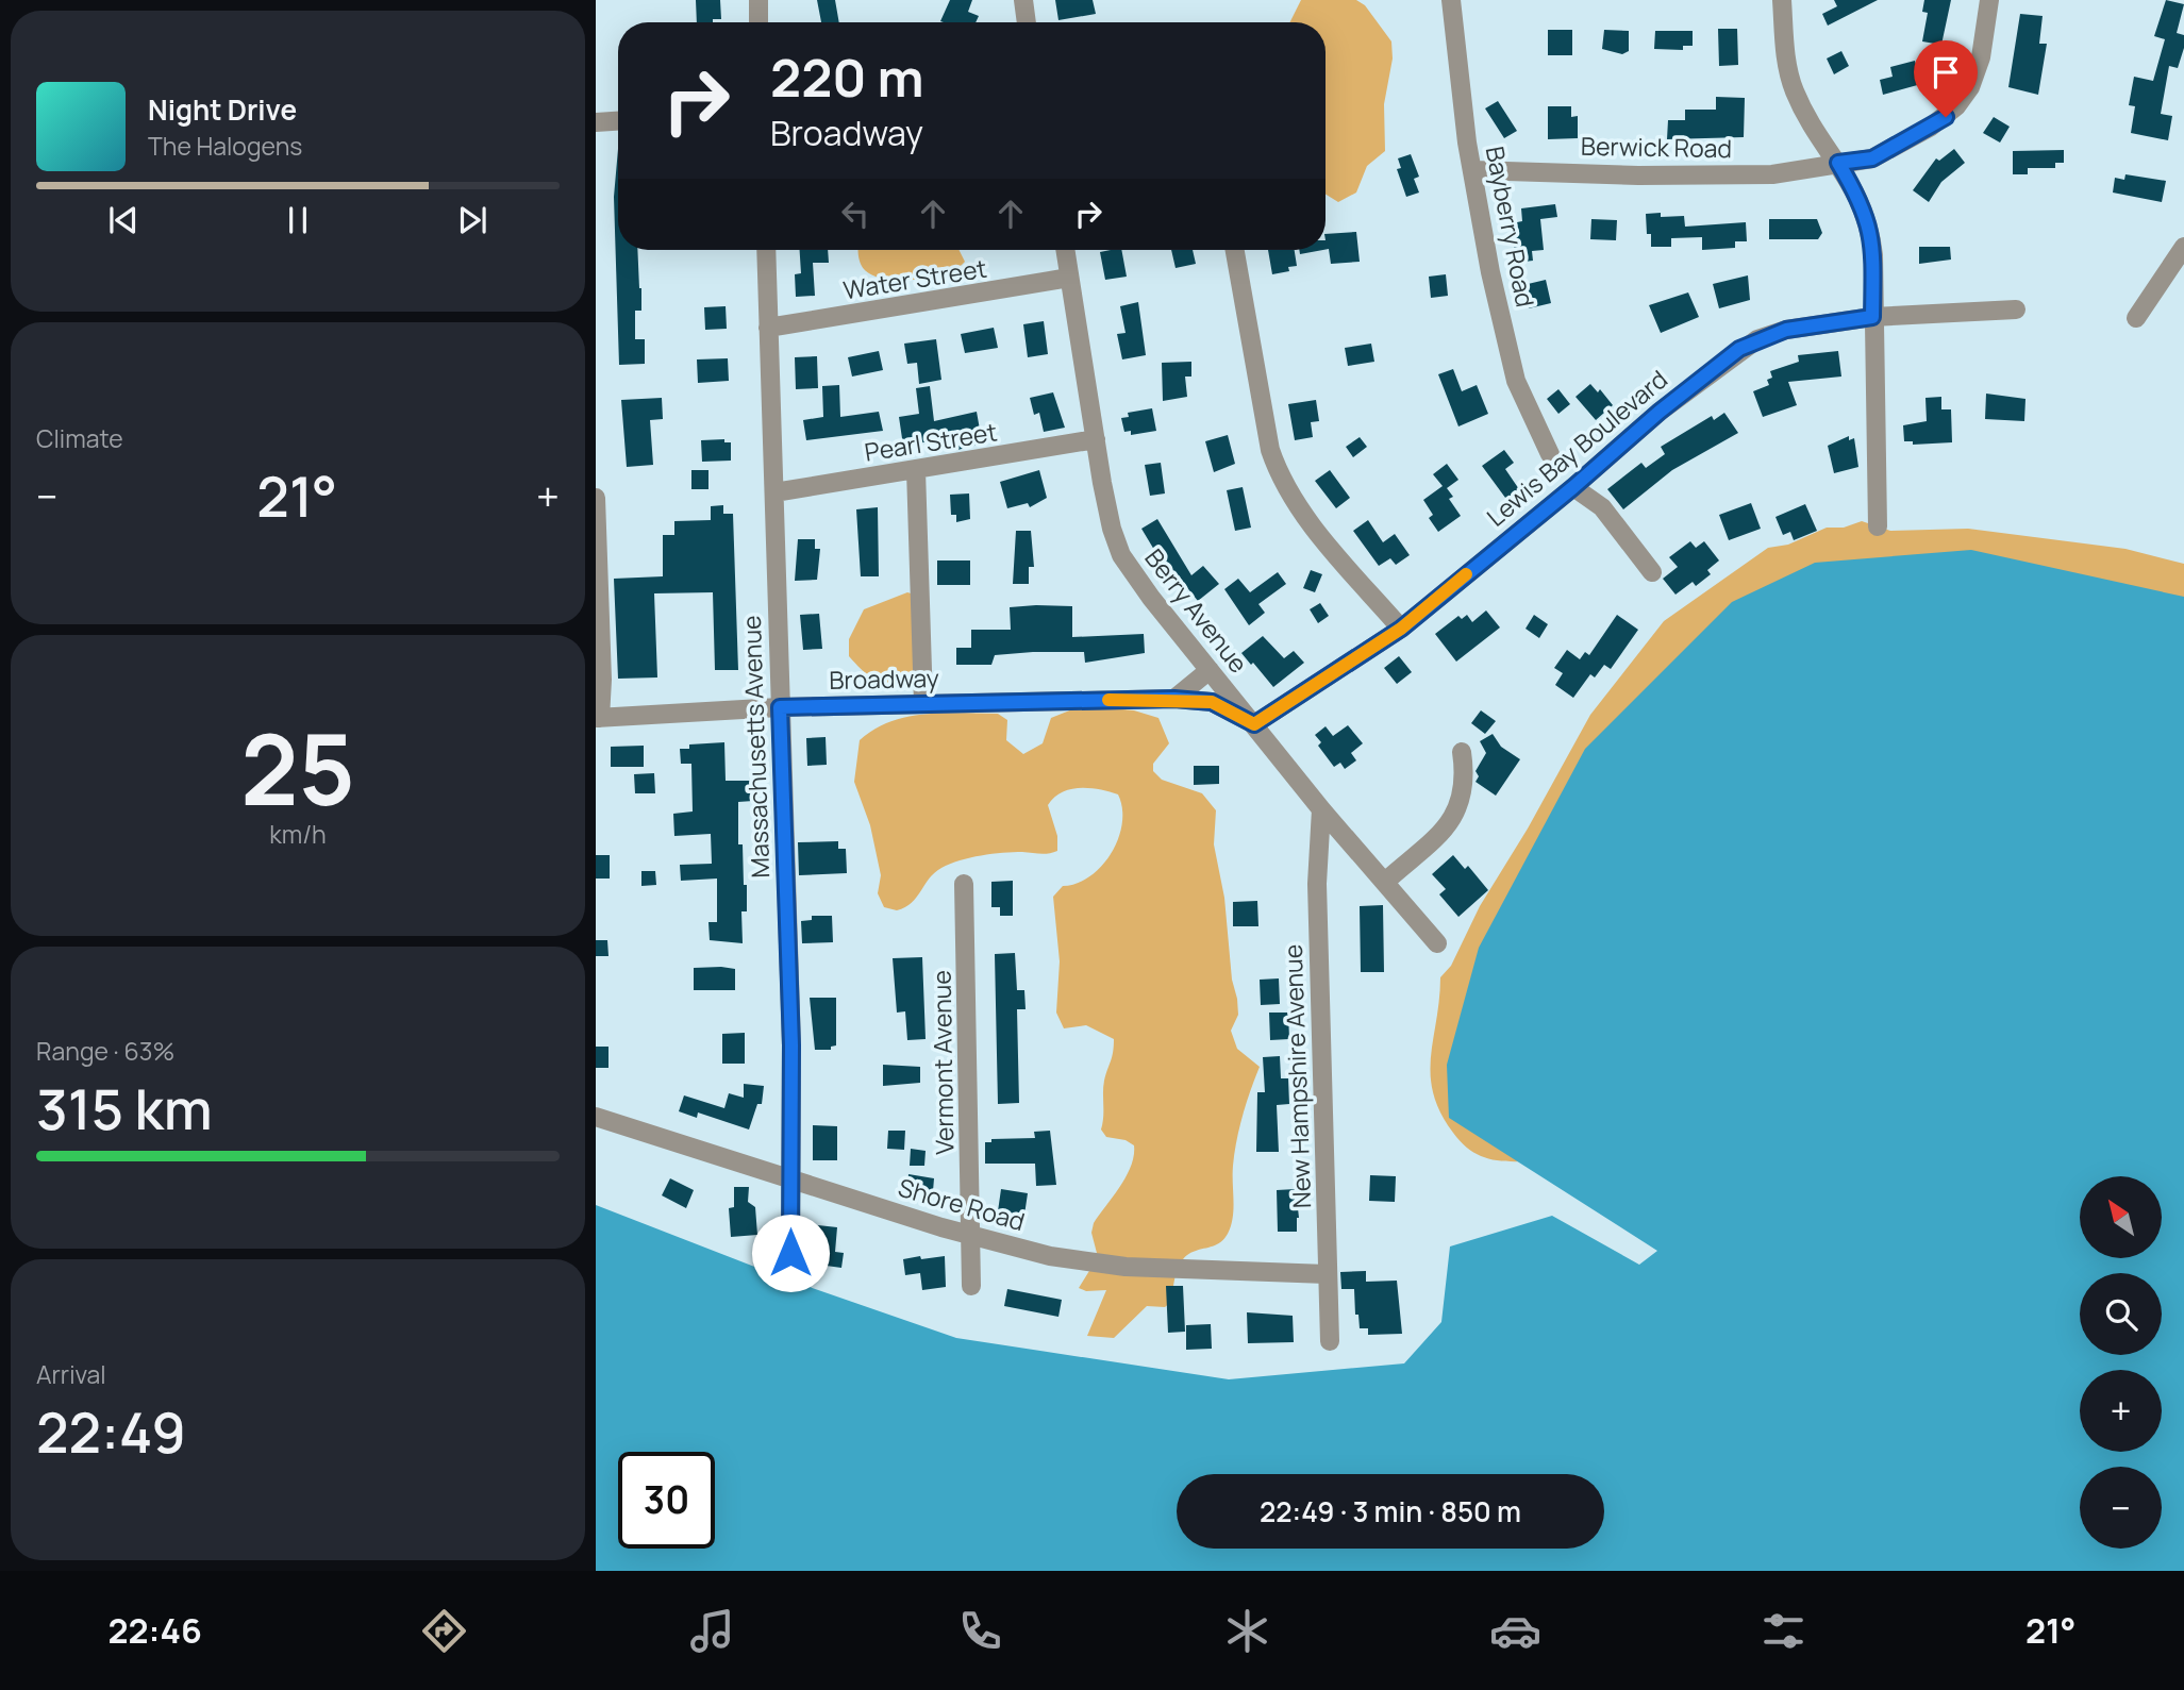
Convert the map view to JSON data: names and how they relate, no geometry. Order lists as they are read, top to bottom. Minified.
{"streets":{"street":["Berwick Road","Bayberry Road","Water Street","Pearl Street","Lewis Bay Boulevard","Berry Avenue","Broadway","Massachusetts Avenue","Vermont Avenue","New Hampshire Avenue","Shore Road"]},"crossings":[["Berwick Road","Bayberry Road"],["Water Street","Berry Avenue"],["Water Street","Massachusetts Avenue"],["Pearl Street","Berry Avenue"],["Pearl Street","Massachusetts Avenue"],["Lewis Bay Boulevard","Berry Avenue"],["Lewis Bay Boulevard","Broadway"],["Berry Avenue","Broadway"],["Berry Avenue","New Hampshire Avenue"],["Broadway","Massachusetts Avenue"],["Massachusetts Avenue","Shore Road"],["Vermont Avenue","Shore Road"],["New Hampshire Avenue","Shore Road"]],"north":"top left","page":{"turn":["220 m","Broadway"],"song":["Night Drive","The Halogens"],"tile":["Climate",["25","km/h"],["Range · 63%","315 km"],["Arrival","22:49"]],"heat":["−","21°","+"],"map_buttons":["+","−"],"limit":"30","trip":"22:49 · 3 min · 850 m","tabs":["22:46","21°"]}}
